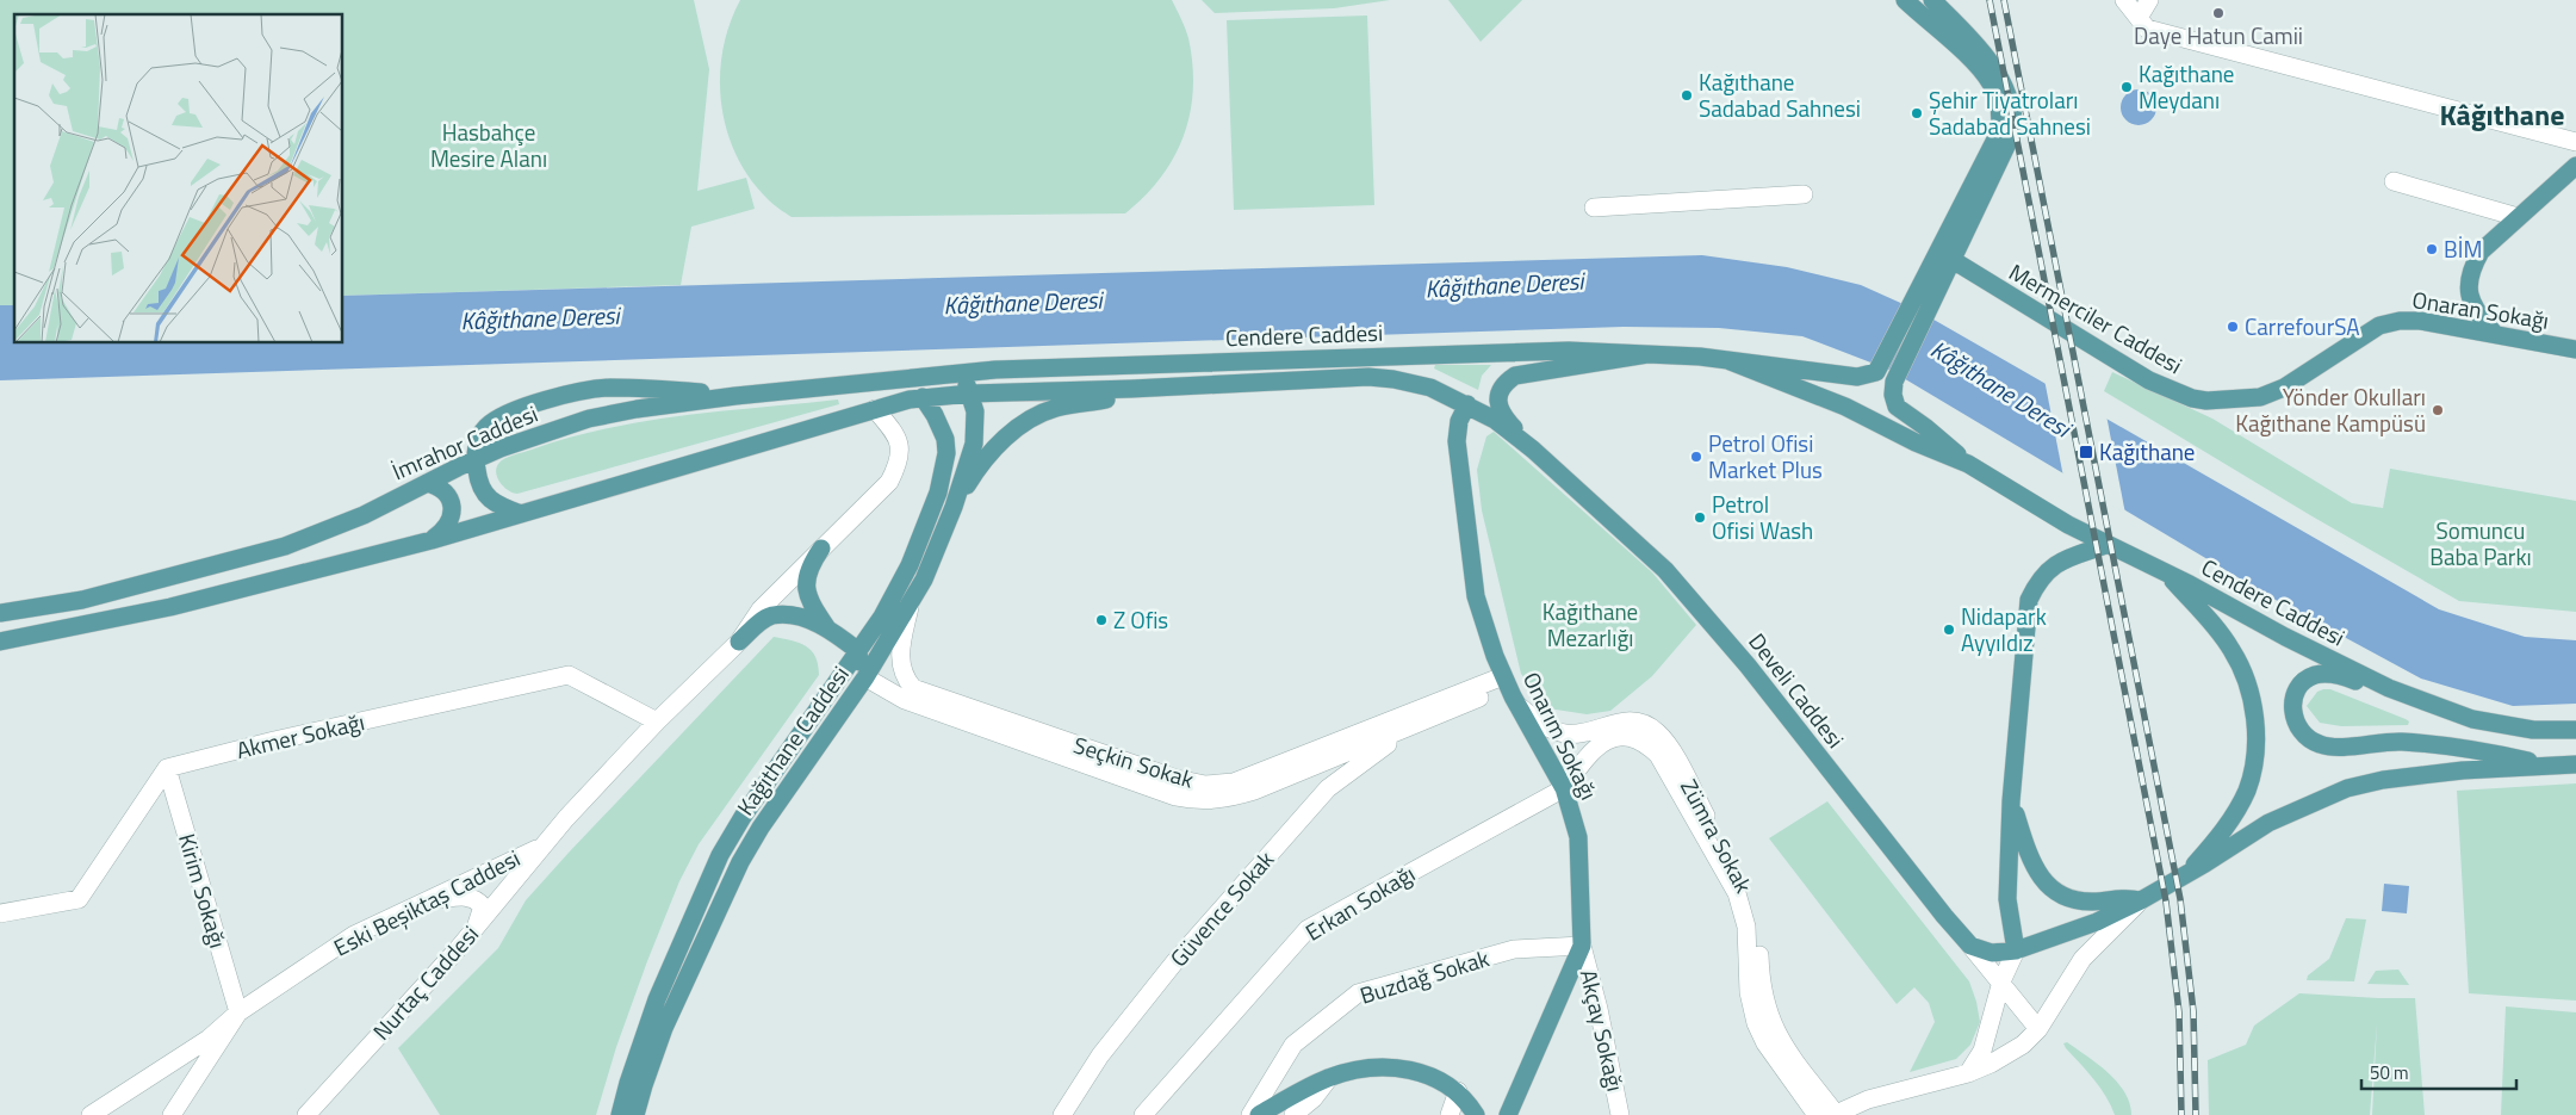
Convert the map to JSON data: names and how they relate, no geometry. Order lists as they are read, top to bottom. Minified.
{"streets":{"main road":["Onaran Sokağı","Mermerciler Caddesi","Cendere Caddesi","İmrahor Caddesi","Develi Caddesi","Onarım Sokağı","Kağıthane Caddesi"],"street":["Akmer Sokağı","Seçkin Sokak","Zümra Sokak","Kirim Sokağı","Eski Beşiktaş Caddesi","Erkan Sokağı","Güvence Sokak","Buzdağ Sokak","Nurtaç Caddesi","Akçay Sokağı"]},"crossings":[["Onaran Sokağı","Mermerciler Caddesi"],["Cendere Caddesi","İmrahor Caddesi"],["Cendere Caddesi","Develi Caddesi"],["Cendere Caddesi","Onarım Sokağı"],["Cendere Caddesi","Kağıthane Caddesi"],["İmrahor Caddesi","Kağıthane Caddesi"],["Akmer Sokağı","Kirim Sokağı"],["Akmer Sokağı","Nurtaç Caddesi"],["Onarım Sokağı","Seçkin Sokak"],["Onarım Sokağı","Zümra Sokak"],["Onarım Sokağı","Erkan Sokağı"],["Onarım Sokağı","Buzdağ Sokak"],["Onarım Sokağı","Akçay Sokağı"],["Kağıthane Caddesi","Seçkin Sokak"],["Seçkin Sokak","Güvence Sokak"],["Zümra Sokak","Erkan Sokağı"],["Kirim Sokağı","Eski Beşiktaş Caddesi"],["Eski Beşiktaş Caddesi","Nurtaç Caddesi"],["Buzdağ Sokak","Akçay Sokağı"]],"districts":["Kâğıthane"],"water":["Kâğıthane Deresi"],"parks":["Hasbahçe Mesire Alanı","Somuncu Baba Parkı","Kağıthane Mezarlığı"],"places":{"other":["Daye Hatun Camii","Kağıthane Meydanı","Kağıthane Sadabad Sahnesi","Şehir Tiyatroları Sadabad Sahnesi","BİM","CarrefourSA","Yönder Okulları Kağıthane Kampüsü","Petrol Ofisi Market Plus","Petrol Ofisi Wash","Z Ofis","Nidapark Ayyıldız"],"transit":["Kağıthane"]},"scale_bar":"50 m"}
